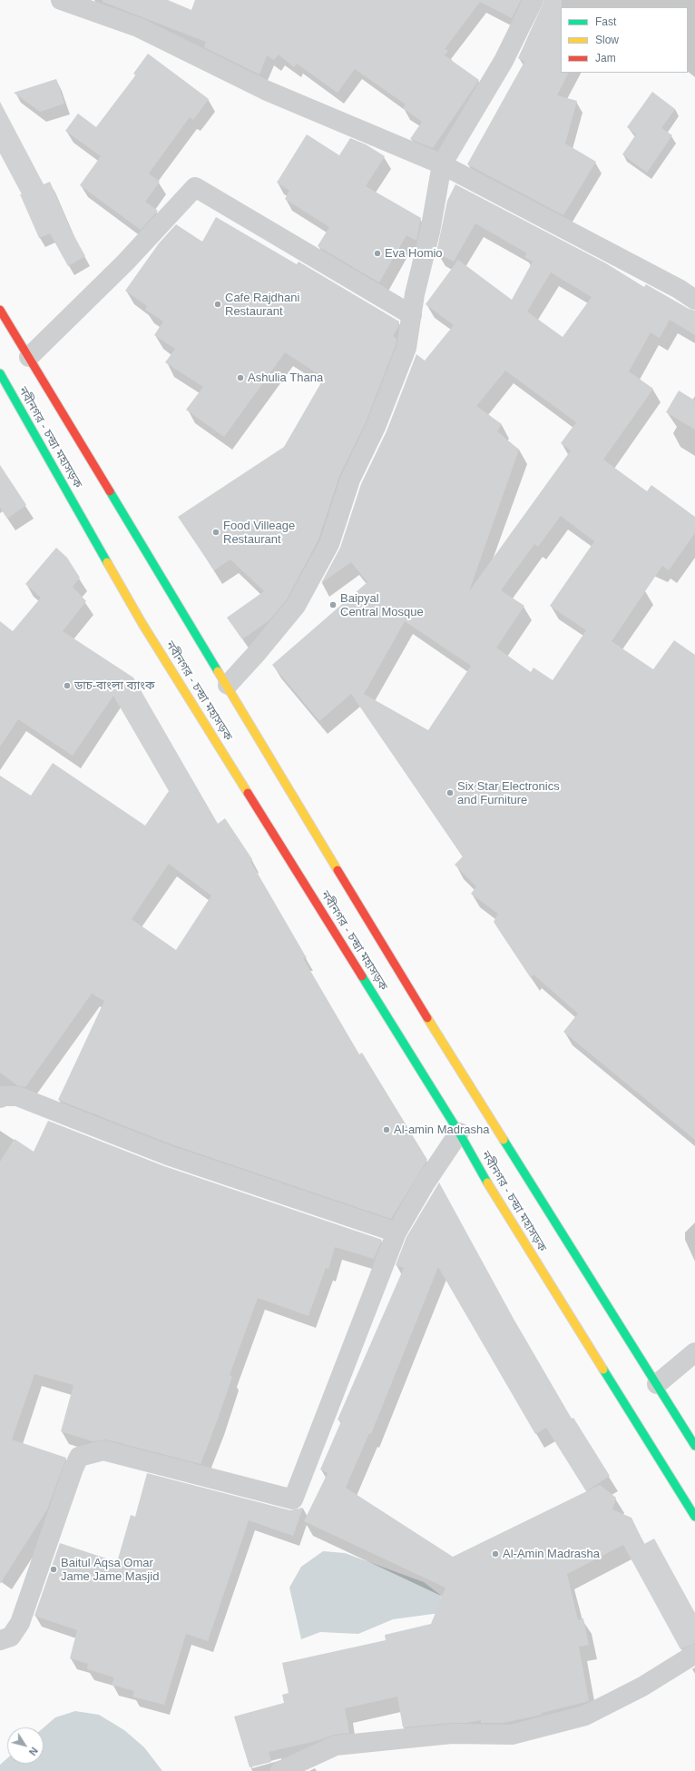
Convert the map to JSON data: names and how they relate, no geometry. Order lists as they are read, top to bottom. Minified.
{"streets":{"highway":["নবীনগর - চন্দ্রা মহাসড়ক"]},"places":["Eva Homio","Cafe Rajdhani Restaurant","Ashulia Thana","Food Villeage Restaurant","Baipyal Central Mosque","ডাচ-বাংলা ব্যাংক","Six Star Electronics and Furniture","Al-amin Madrasha","Al-Amin Madrasha","Baitul Aqsa Omar Jame Jame Masjid"],"legend":["Fast","Slow","Jam"],"north":"bottom right"}
